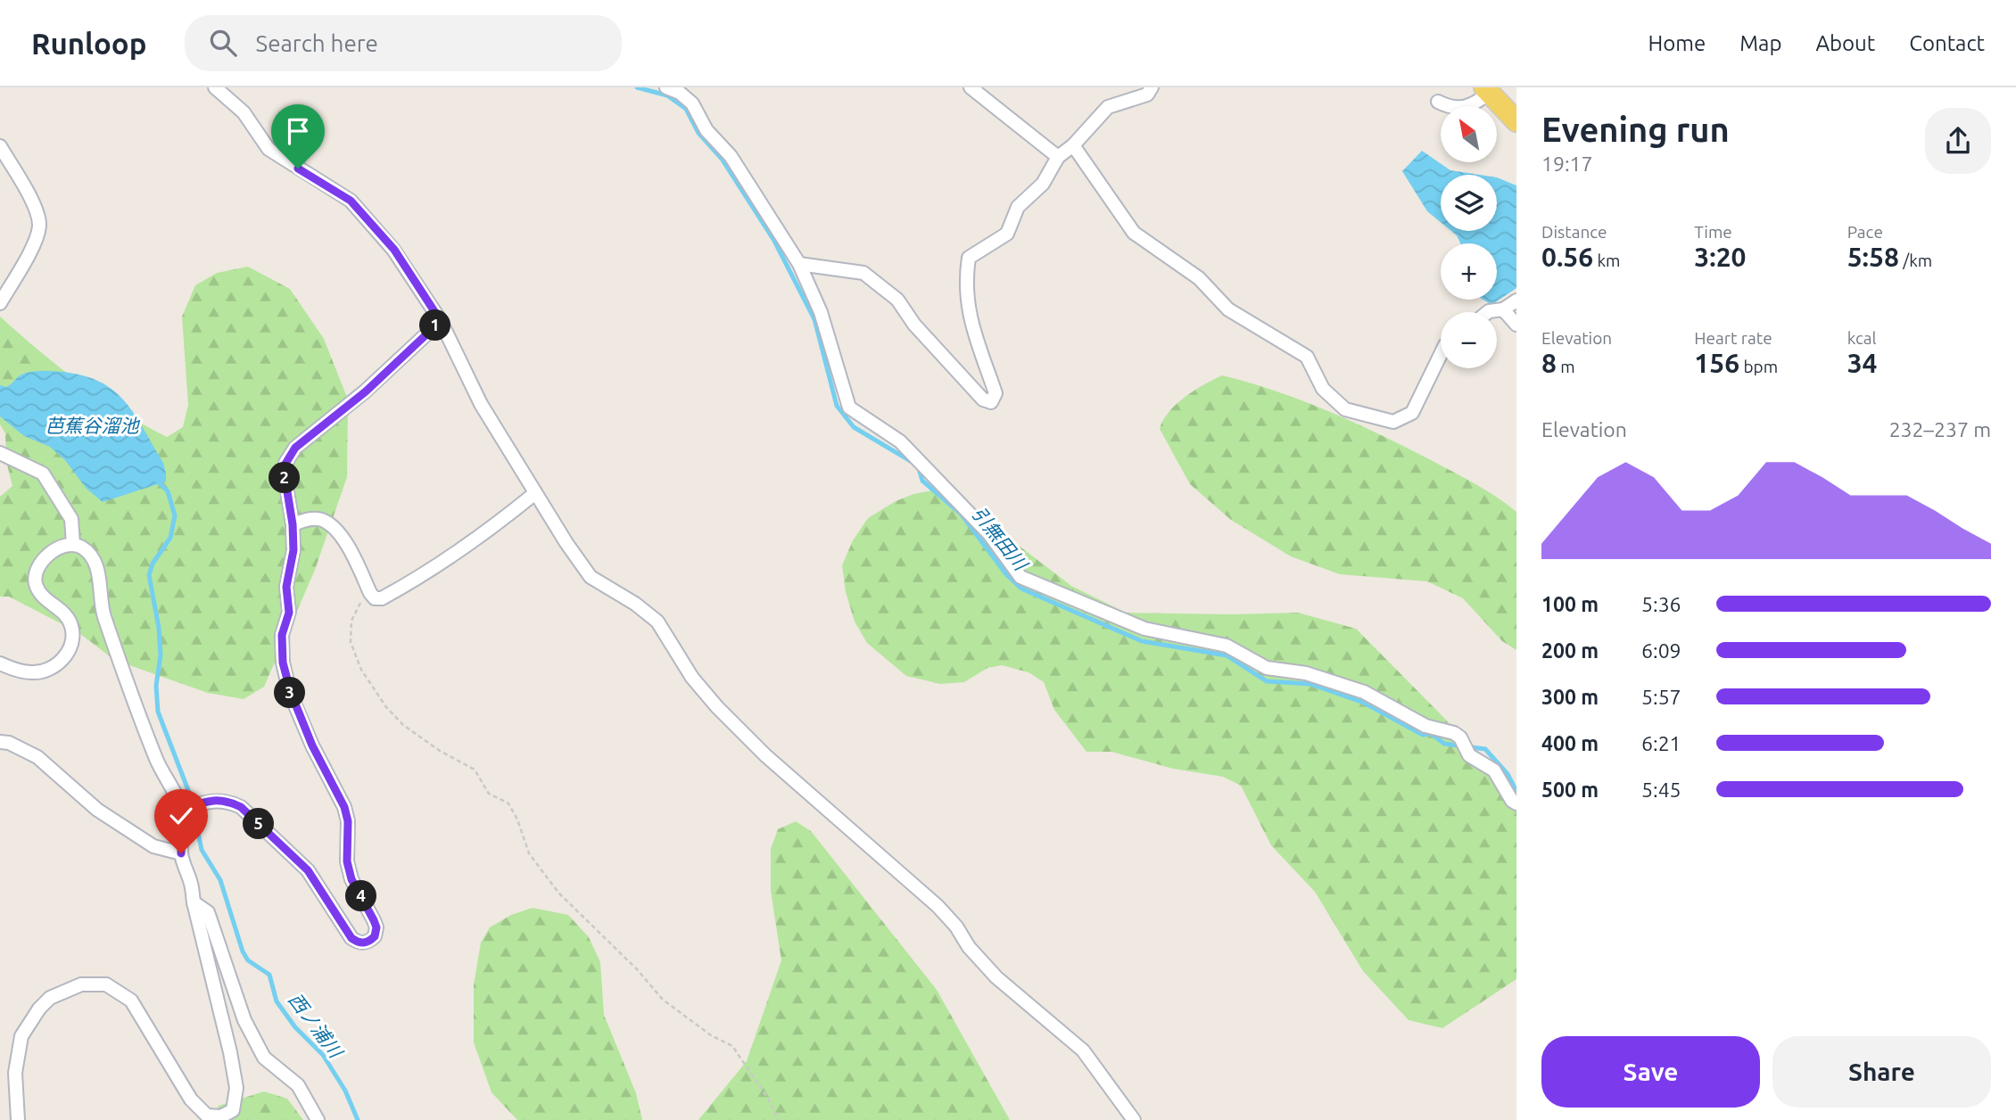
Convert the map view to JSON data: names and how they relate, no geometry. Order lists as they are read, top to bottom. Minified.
{"water":["芭蕉谷溜池","引無田川","西ノ浦川"],"north":"top left","page":{"header":"Runloop","search":"Search here","nav":["Home","Map","About","Contact"],"heading":["Evening run","19:17"],"map_buttons":["+","−"],"stats":[["Distance","0.56 km"],["Time","3:20"],["Pace","5:58 /km"],["Elevation","8 m"],["Heart rate","156 bpm"],["kcal","34"]],"pins":["1","2","3","5","4"],"chart":["Elevation","232–237 m"],"list":[{"name":"100 m","note":"5:36"},{"name":"200 m","note":"6:09"},{"name":"300 m","note":"5:57"},{"name":"400 m","note":"6:21"},{"name":"500 m","note":"5:45"}],"buttons":["Save","Share"]}}
